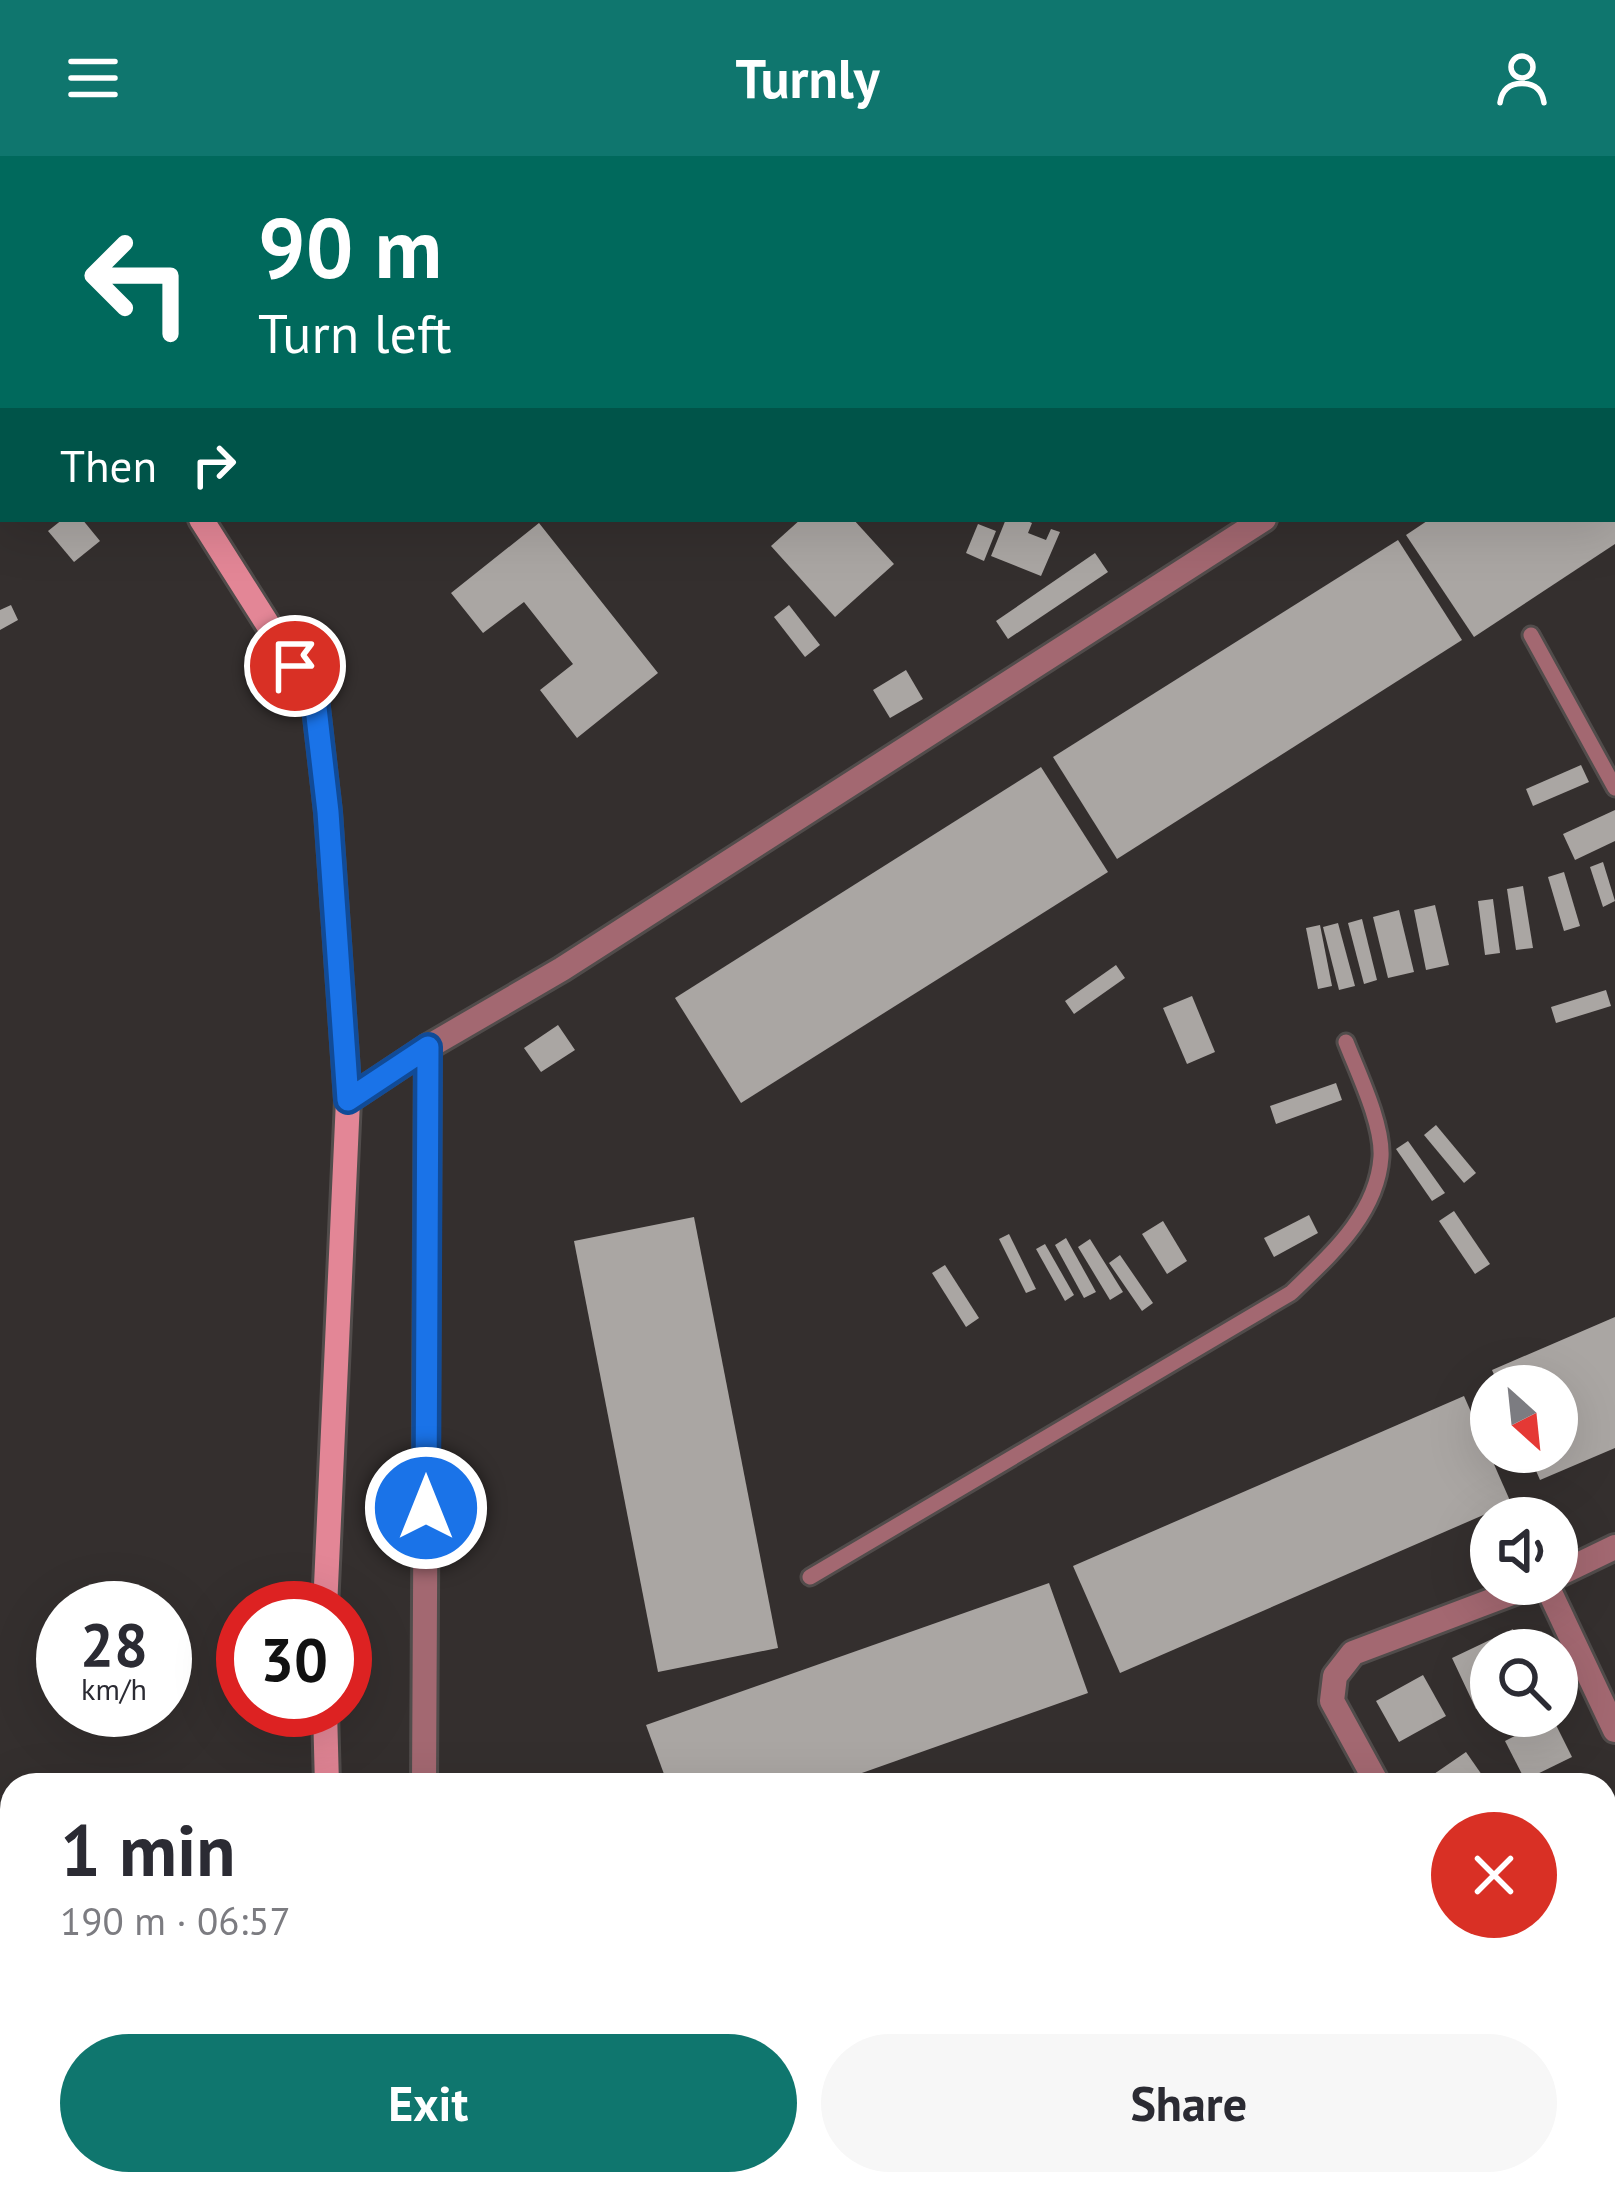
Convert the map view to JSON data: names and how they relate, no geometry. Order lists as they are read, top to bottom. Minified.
{"north":"bottom right","page":{"header":"Turnly","turn":["90 m","Turn left"],"then":"Then","speed":"28 km/h","limit":"30","heading":["1 min","190 m · 06:57"],"buttons":["Exit","Share"]}}
